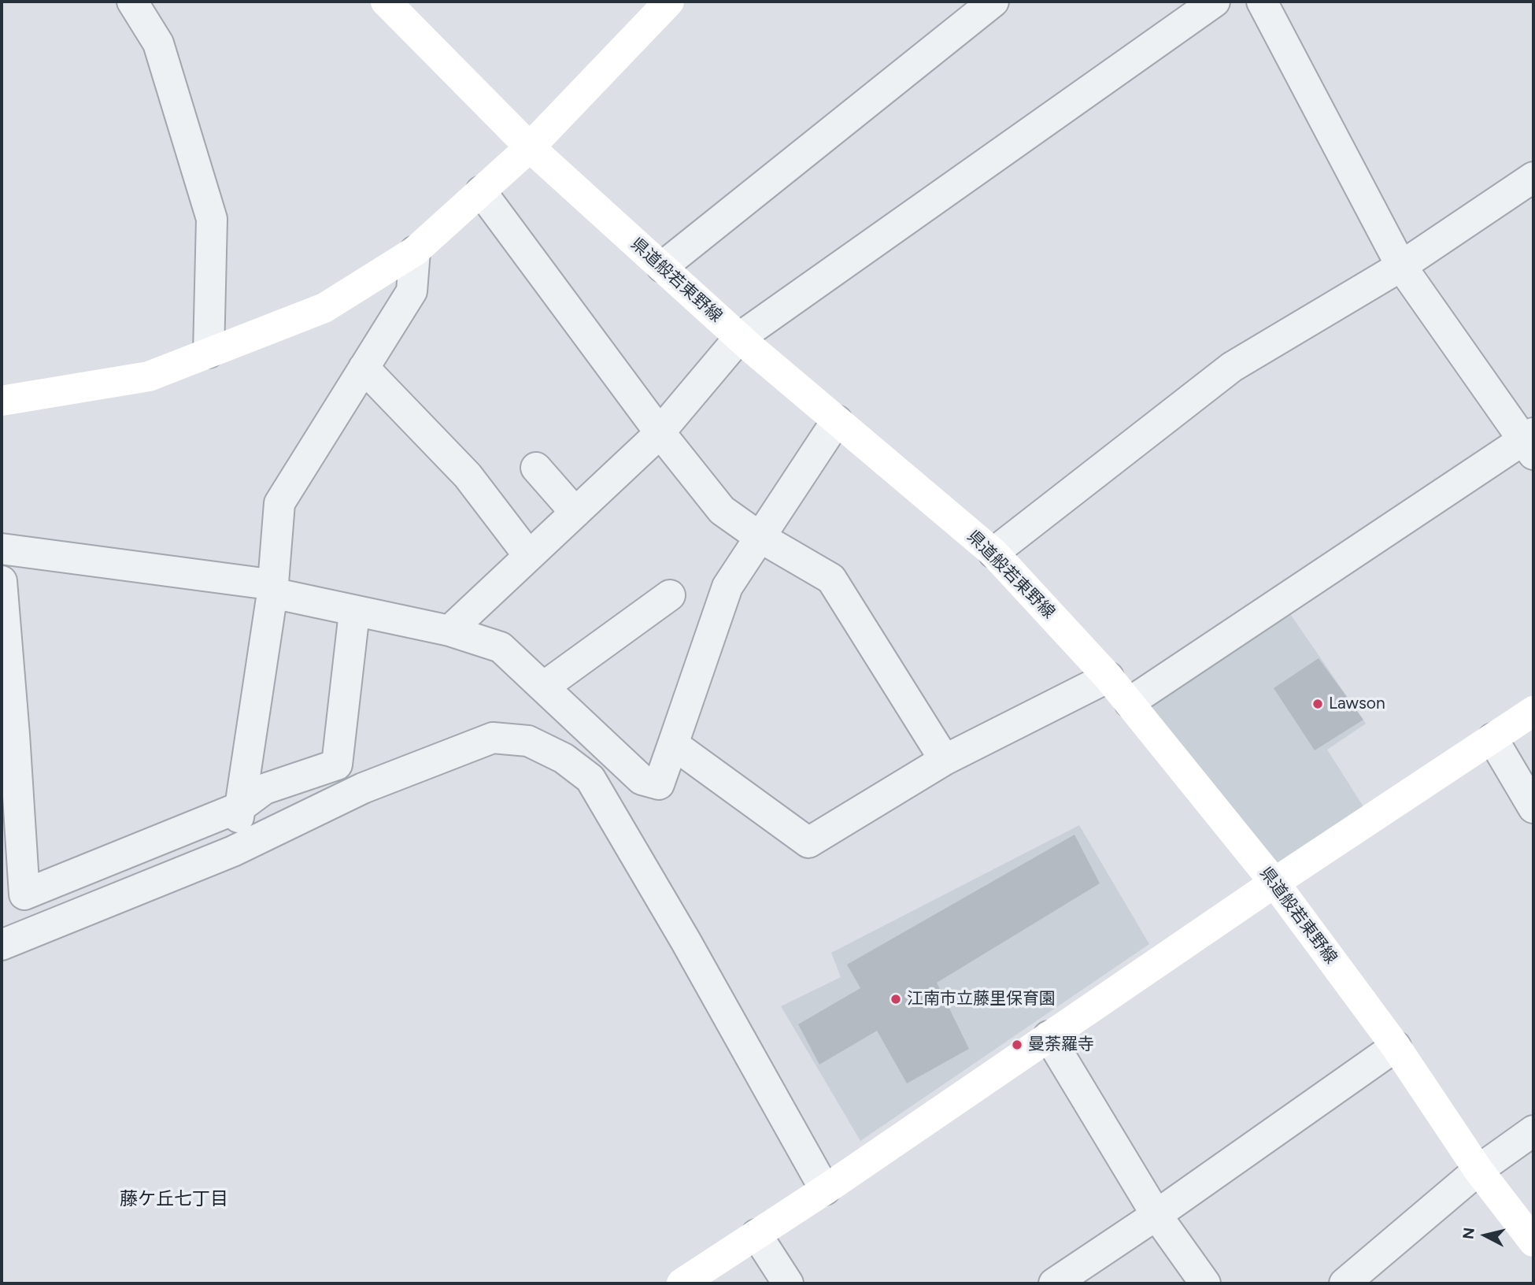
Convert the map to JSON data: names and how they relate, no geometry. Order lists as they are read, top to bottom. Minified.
{"streets":{"street":["県道般若東野線"]},"districts":["藤ケ丘七丁目"],"places":["Lawson","江南市立藤里保育園","曼荼羅寺"],"north":"left"}
